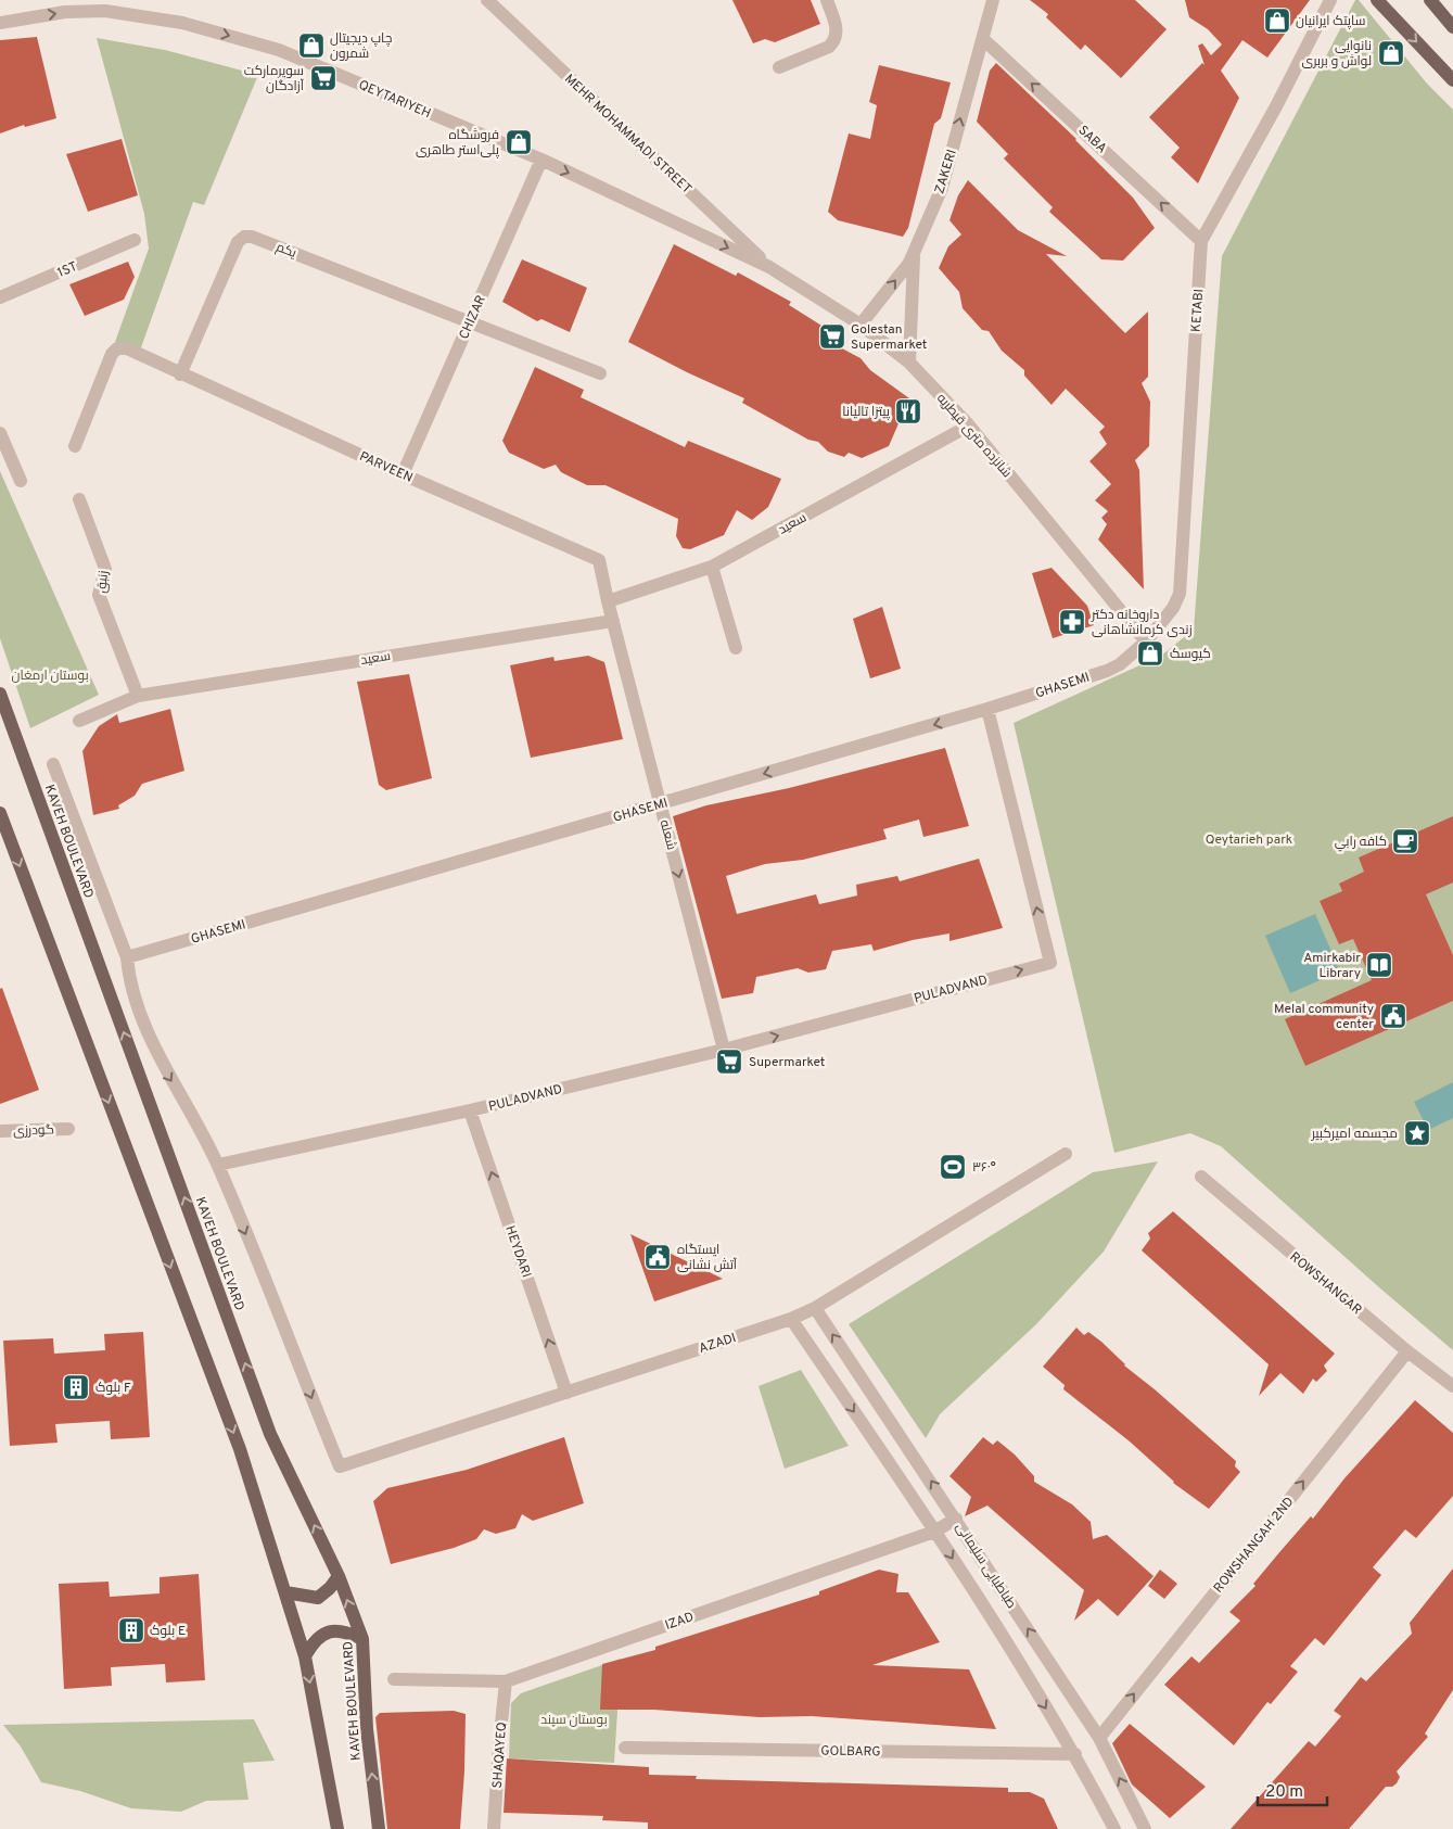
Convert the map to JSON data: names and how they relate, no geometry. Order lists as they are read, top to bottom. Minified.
{"streets":{"main road":["KAVEH BOULEVARD"],"street":["QEYTARIYEH","MEHR MOHAMMADI STREET","SABA","ZAKERI","یکم","1ST","KETABI","CHIZAR","شانزده متری قیطریه","PARVEEN","سعید","زنبق","GHASEMI","شعله","PULADVAND","گودرزی","HEYDARI","ROWSHANGAR","AZADI","ROWSHANGAH 2ND","طباطبایی سلیمانی","IZAD","GOLBARG","SHAQAYEQ"]},"crossings":[["QEYTARIYEH","MEHR MOHAMMADI STREET"],["QEYTARIYEH","CHIZAR"],["QEYTARIYEH","شانزده متری قیطریه"],["MEHR MOHAMMADI STREET","شانزده متری قیطریه"],["SABA","ZAKERI"],["SABA","KETABI"],["ZAKERI","شانزده متری قیطریه"],["یکم","CHIZAR"],["یکم","PARVEEN"],["KETABI","شانزده متری قیطریه"],["KETABI","GHASEMI"],["CHIZAR","PARVEEN"],["شانزده متری قیطریه","سعید"],["شانزده متری قیطریه","GHASEMI"],["PARVEEN","سعید"],["PARVEEN","شعله"],["سعید","زنبق"],["سعید","شعله"],["GHASEMI","شعله"],["GHASEMI","PULADVAND"],["شعله","PULADVAND"],["PULADVAND","HEYDARI"],["PULADVAND","AZADI"],["HEYDARI","AZADI"],["ROWSHANGAR","ROWSHANGAH 2ND"],["AZADI","طباطبایی سلیمانی"],["ROWSHANGAH 2ND","طباطبایی سلیمانی"],["طباطبایی سلیمانی","IZAD"],["طباطبایی سلیمانی","GOLBARG"],["IZAD","SHAQAYEQ"]],"one_way":["QEYTARIYEH","SABA","شعله","HEYDARI","ROWSHANGAH 2ND"],"parks":["بوستان ارمغان","Qeytarieh park","بوستان سپند"],"places":{"shop":["ساپتک ایرانیان","چاپ دیجیتال شمرون","نانوایی لواش و بربری","فروشگاه پلی‌استر طاهری","کیوسک"],"supermarket":["سوپرمارکت آزادگان","Golestan Supermarket","Supermarket"],"restaurant":["پیتزا تالیانا"],"pharmacy":["داروخانه دکتر زندی کرمانشاهانی"],"cafe":["كافه رابي"],"library":["Amirkabir Library"],"public building":["Melal community center","ایستگاه آتش نشانی"],"place":["مجسمه امیرکبیر"],"sports":["۳۶۰°"],"building":["بلوک F","بلوک E"]},"scale_bar":"20 m"}
